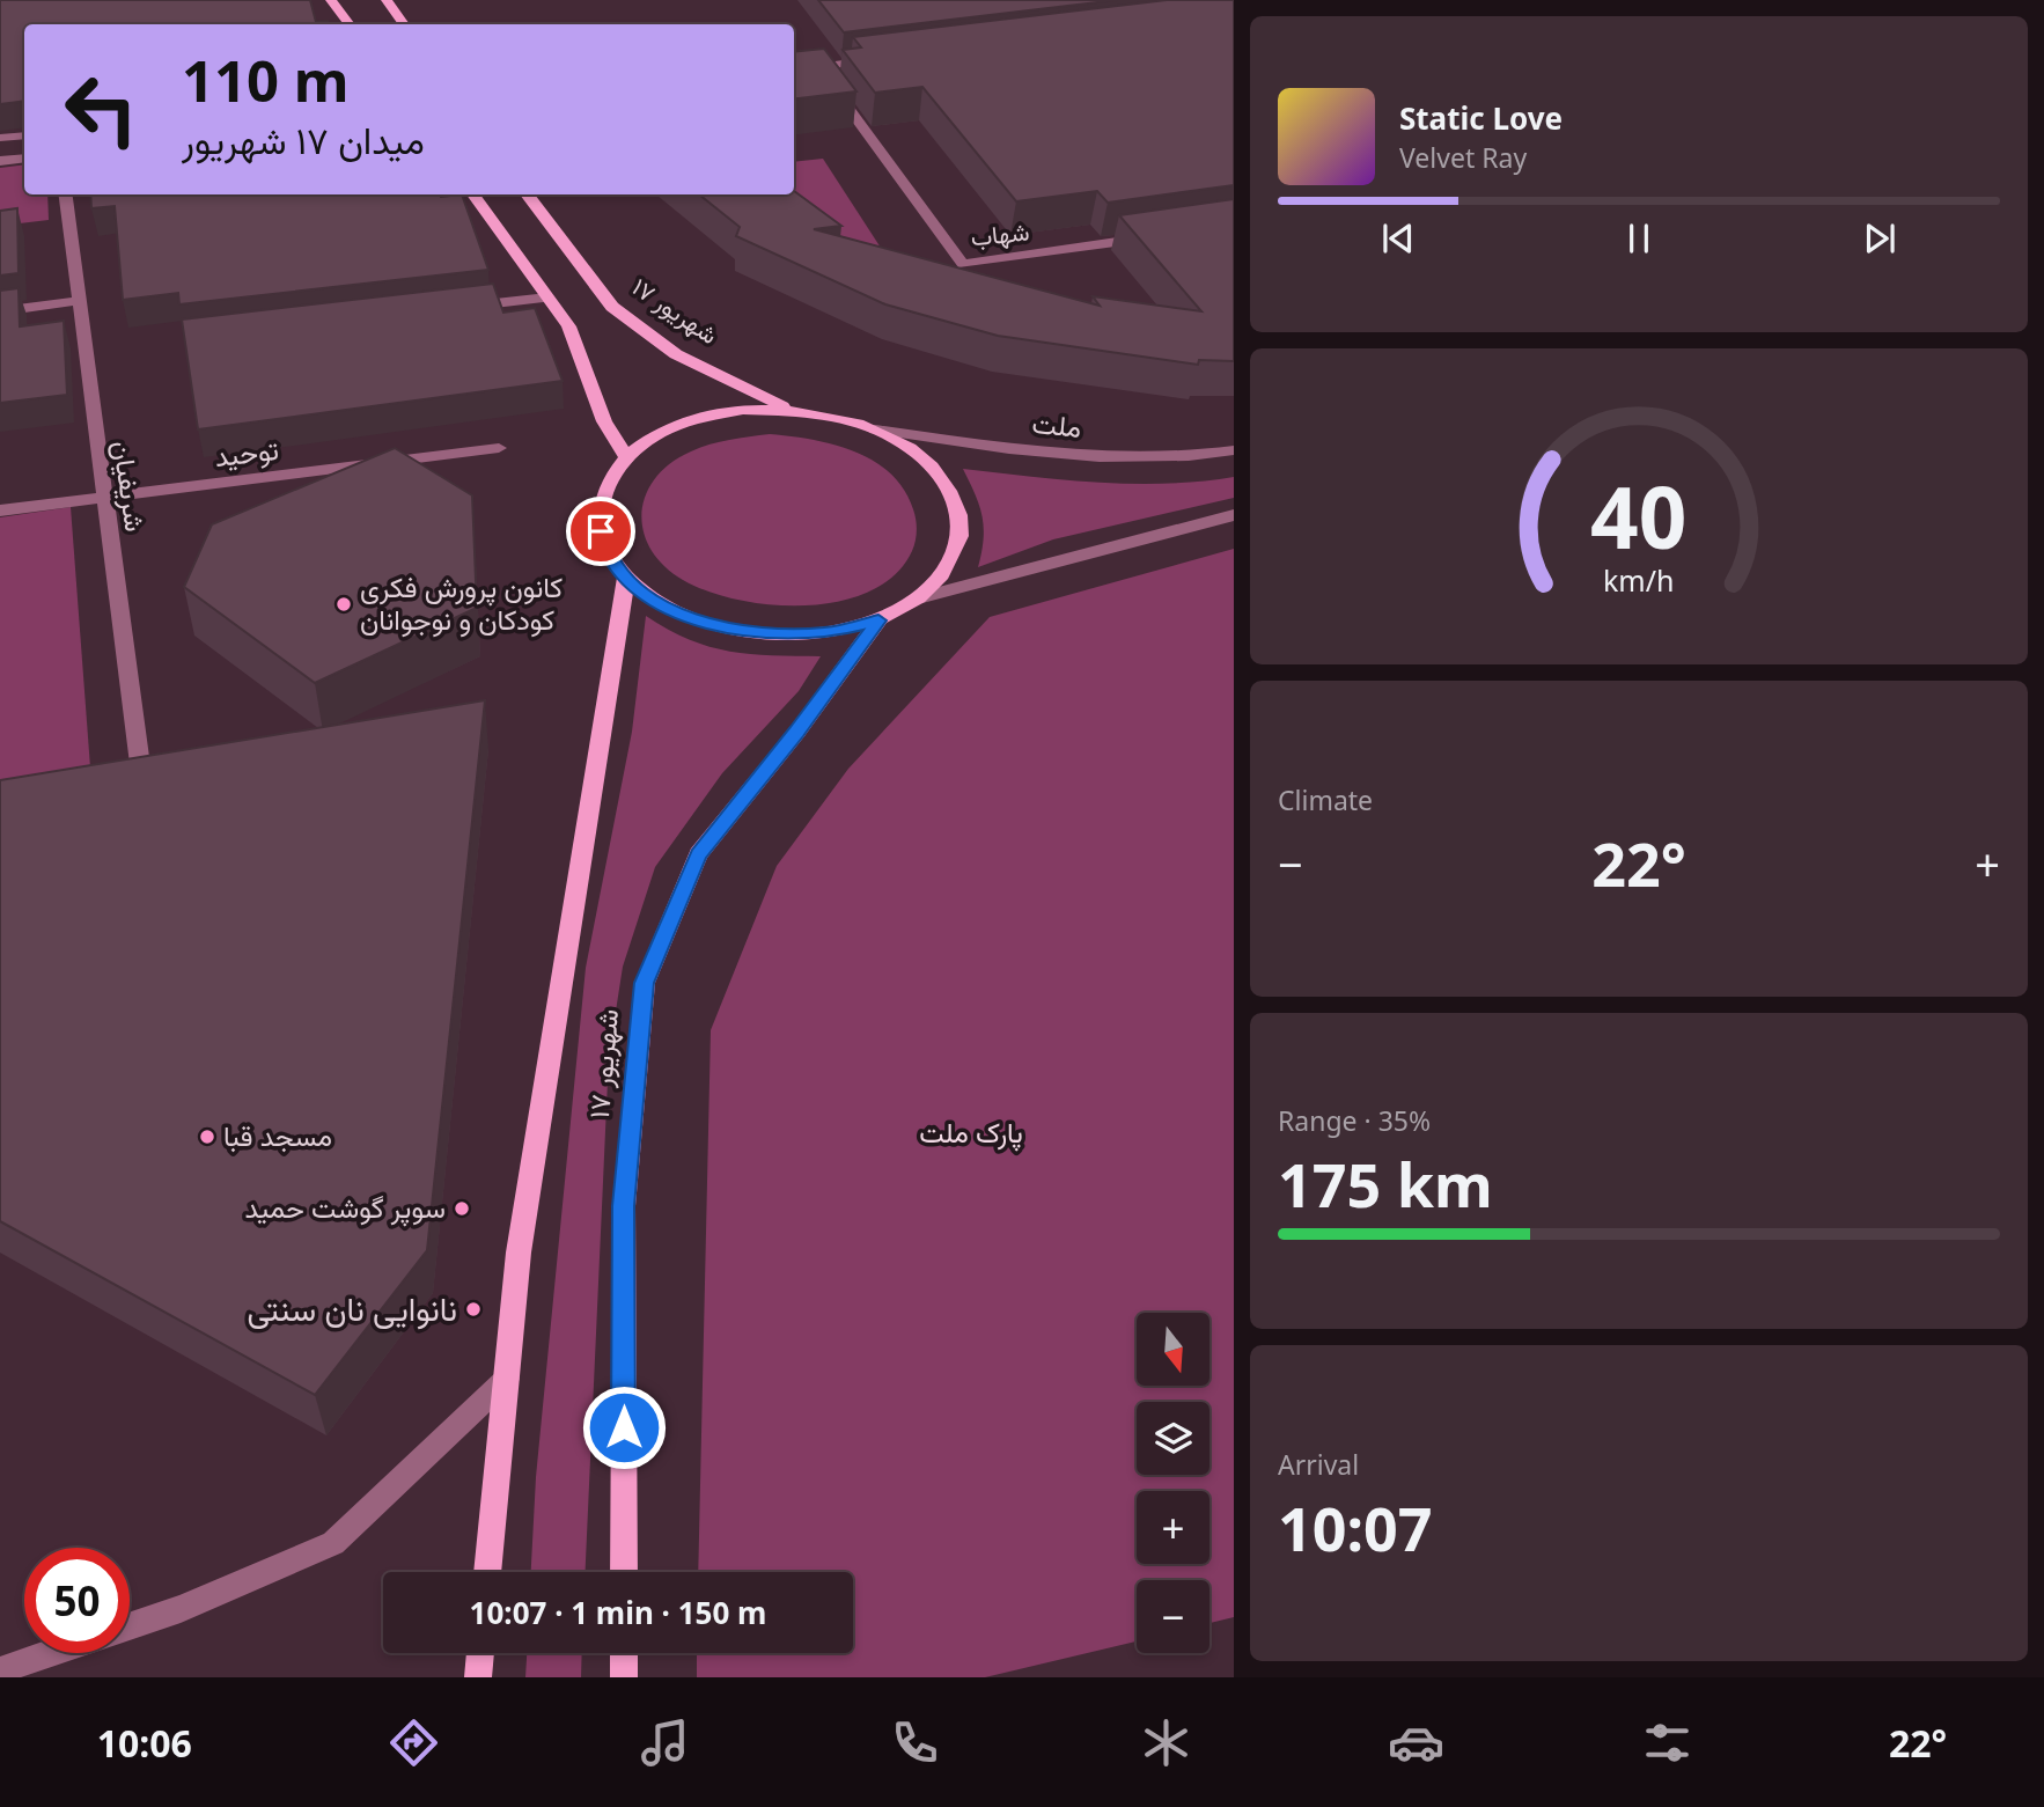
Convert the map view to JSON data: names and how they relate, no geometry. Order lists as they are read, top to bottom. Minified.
{"streets":{"main road":["۱۷ شهریور"],"street":["شهاب","ملت","توحید","شریفیان"]},"crossings":[["توحید","شریفیان"]],"parks":["پارک ملت"],"places":["کانون پرورش فکری کودکان و نوجوانان","مسجد قبا","سوپر گوشت حمید","نانوایی نان سنتی"],"north":"bottom","page":{"turn":["110 m","میدان ۱۷ شهریور"],"song":["Static Love","Velvet Ray"],"tile":["Climate",["Range · 35%","175 km"],["Arrival","10:07"]],"heat":["−","22°","+"],"map_buttons":["+","−"],"limit":"50","trip":"10:07 · 1 min · 150 m","tabs":["10:06","22°"],"gauge":["40","km/h"]}}
